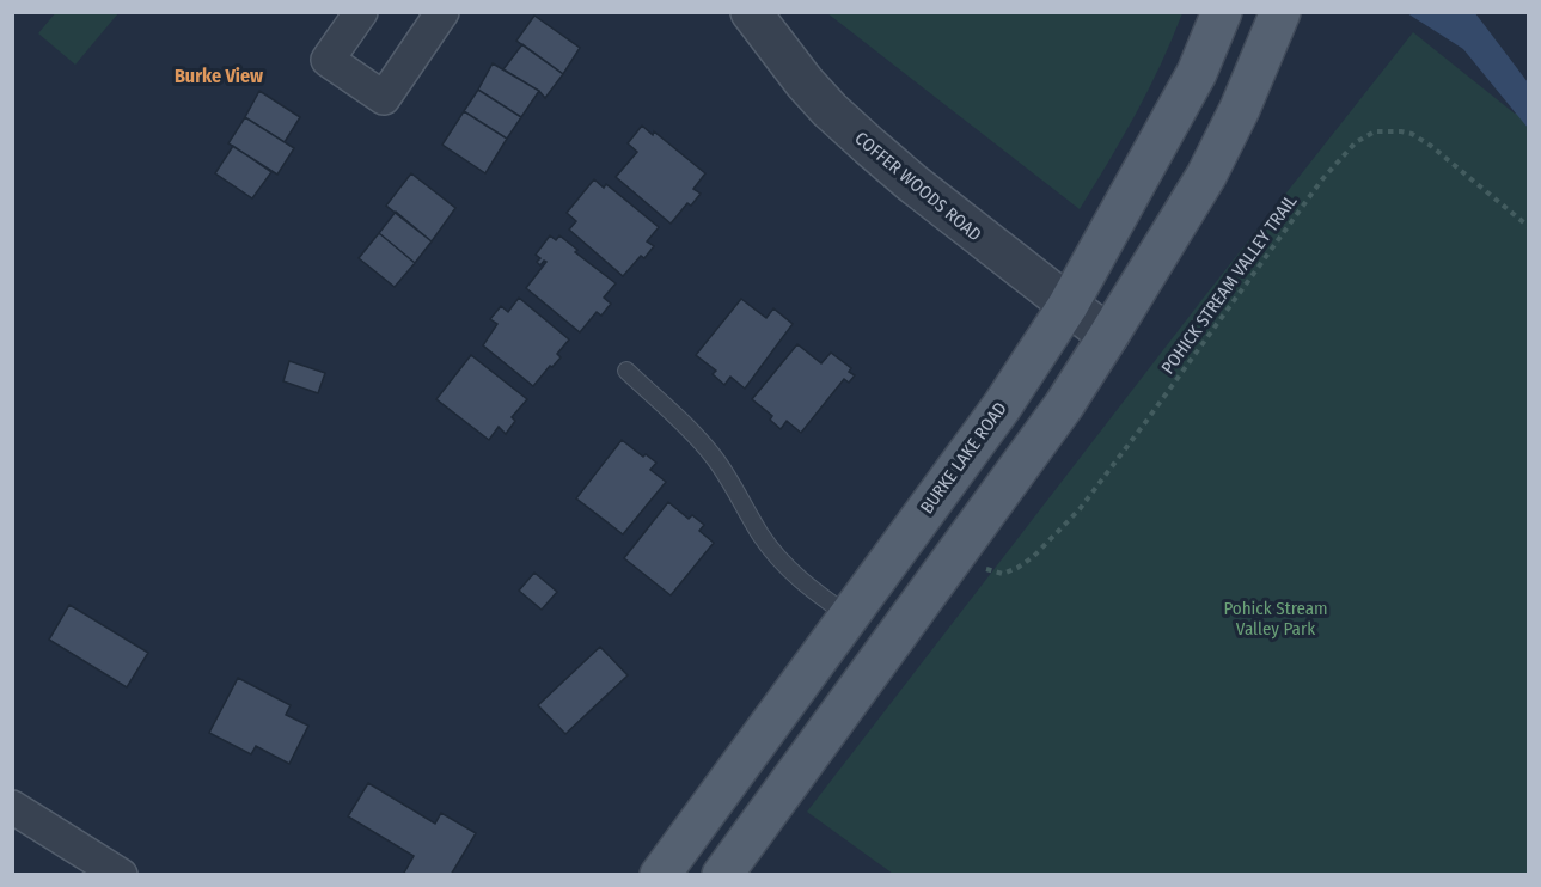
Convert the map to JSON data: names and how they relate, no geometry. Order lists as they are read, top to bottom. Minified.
{"streets":{"main road":["BURKE LAKE ROAD"],"street":["COFFER WOODS ROAD"],"path":["POHICK STREAM VALLEY TRAIL"]},"crossings":[["COFFER WOODS ROAD","BURKE LAKE ROAD"]],"districts":["Burke View"],"parks":["Pohick Stream Valley Park"]}
